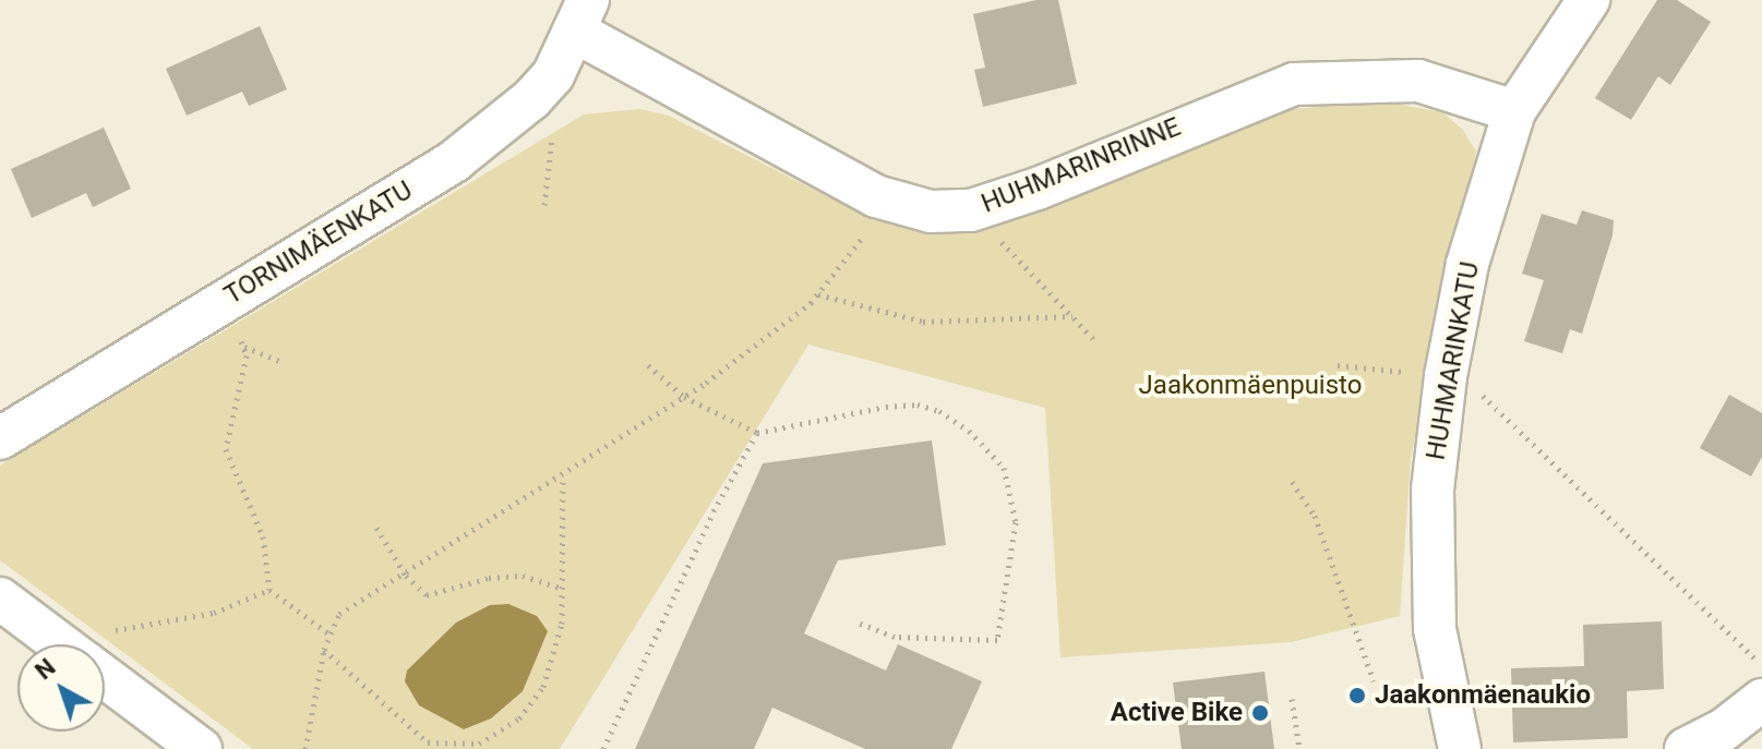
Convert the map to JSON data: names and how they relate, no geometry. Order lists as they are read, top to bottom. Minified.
{"streets":{"street":["HUHMARINRINNE","TORNIMÄENKATU","HUHMARINKATU"]},"crossings":[["HUHMARINRINNE","TORNIMÄENKATU"],["HUHMARINRINNE","HUHMARINKATU"]],"parks":["Jaakonmäenpuisto"],"places":["Jaakonmäenaukio","Active Bike"],"north":"top left"}
